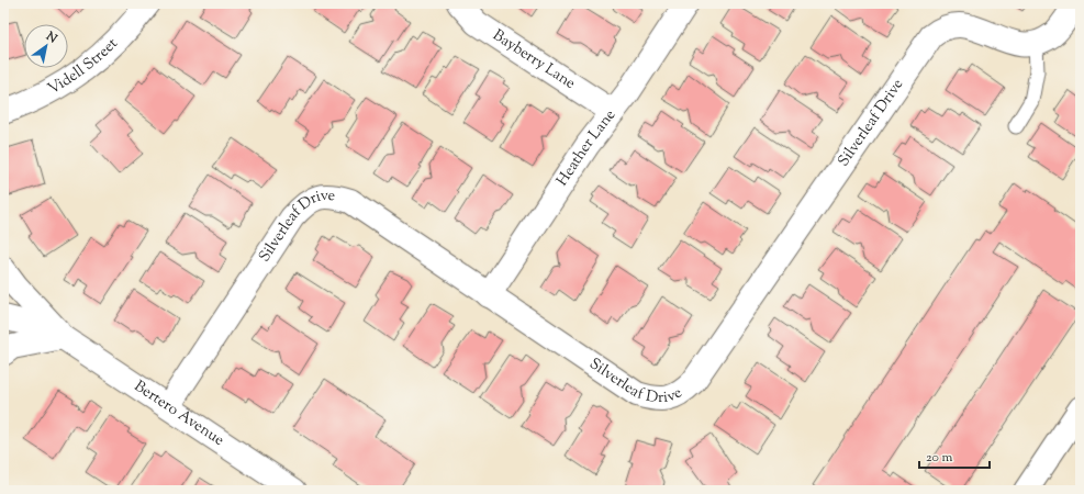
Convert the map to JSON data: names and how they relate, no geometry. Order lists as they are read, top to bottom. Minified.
{"streets":{"street":["Bayberry Lane","Videll Street","Silverleaf Drive","Heather Lane","Bertero Avenue"]},"crossings":[["Bayberry Lane","Heather Lane"],["Silverleaf Drive","Heather Lane"],["Silverleaf Drive","Bertero Avenue"]],"scale_bar":"20 m","north":"top right"}
